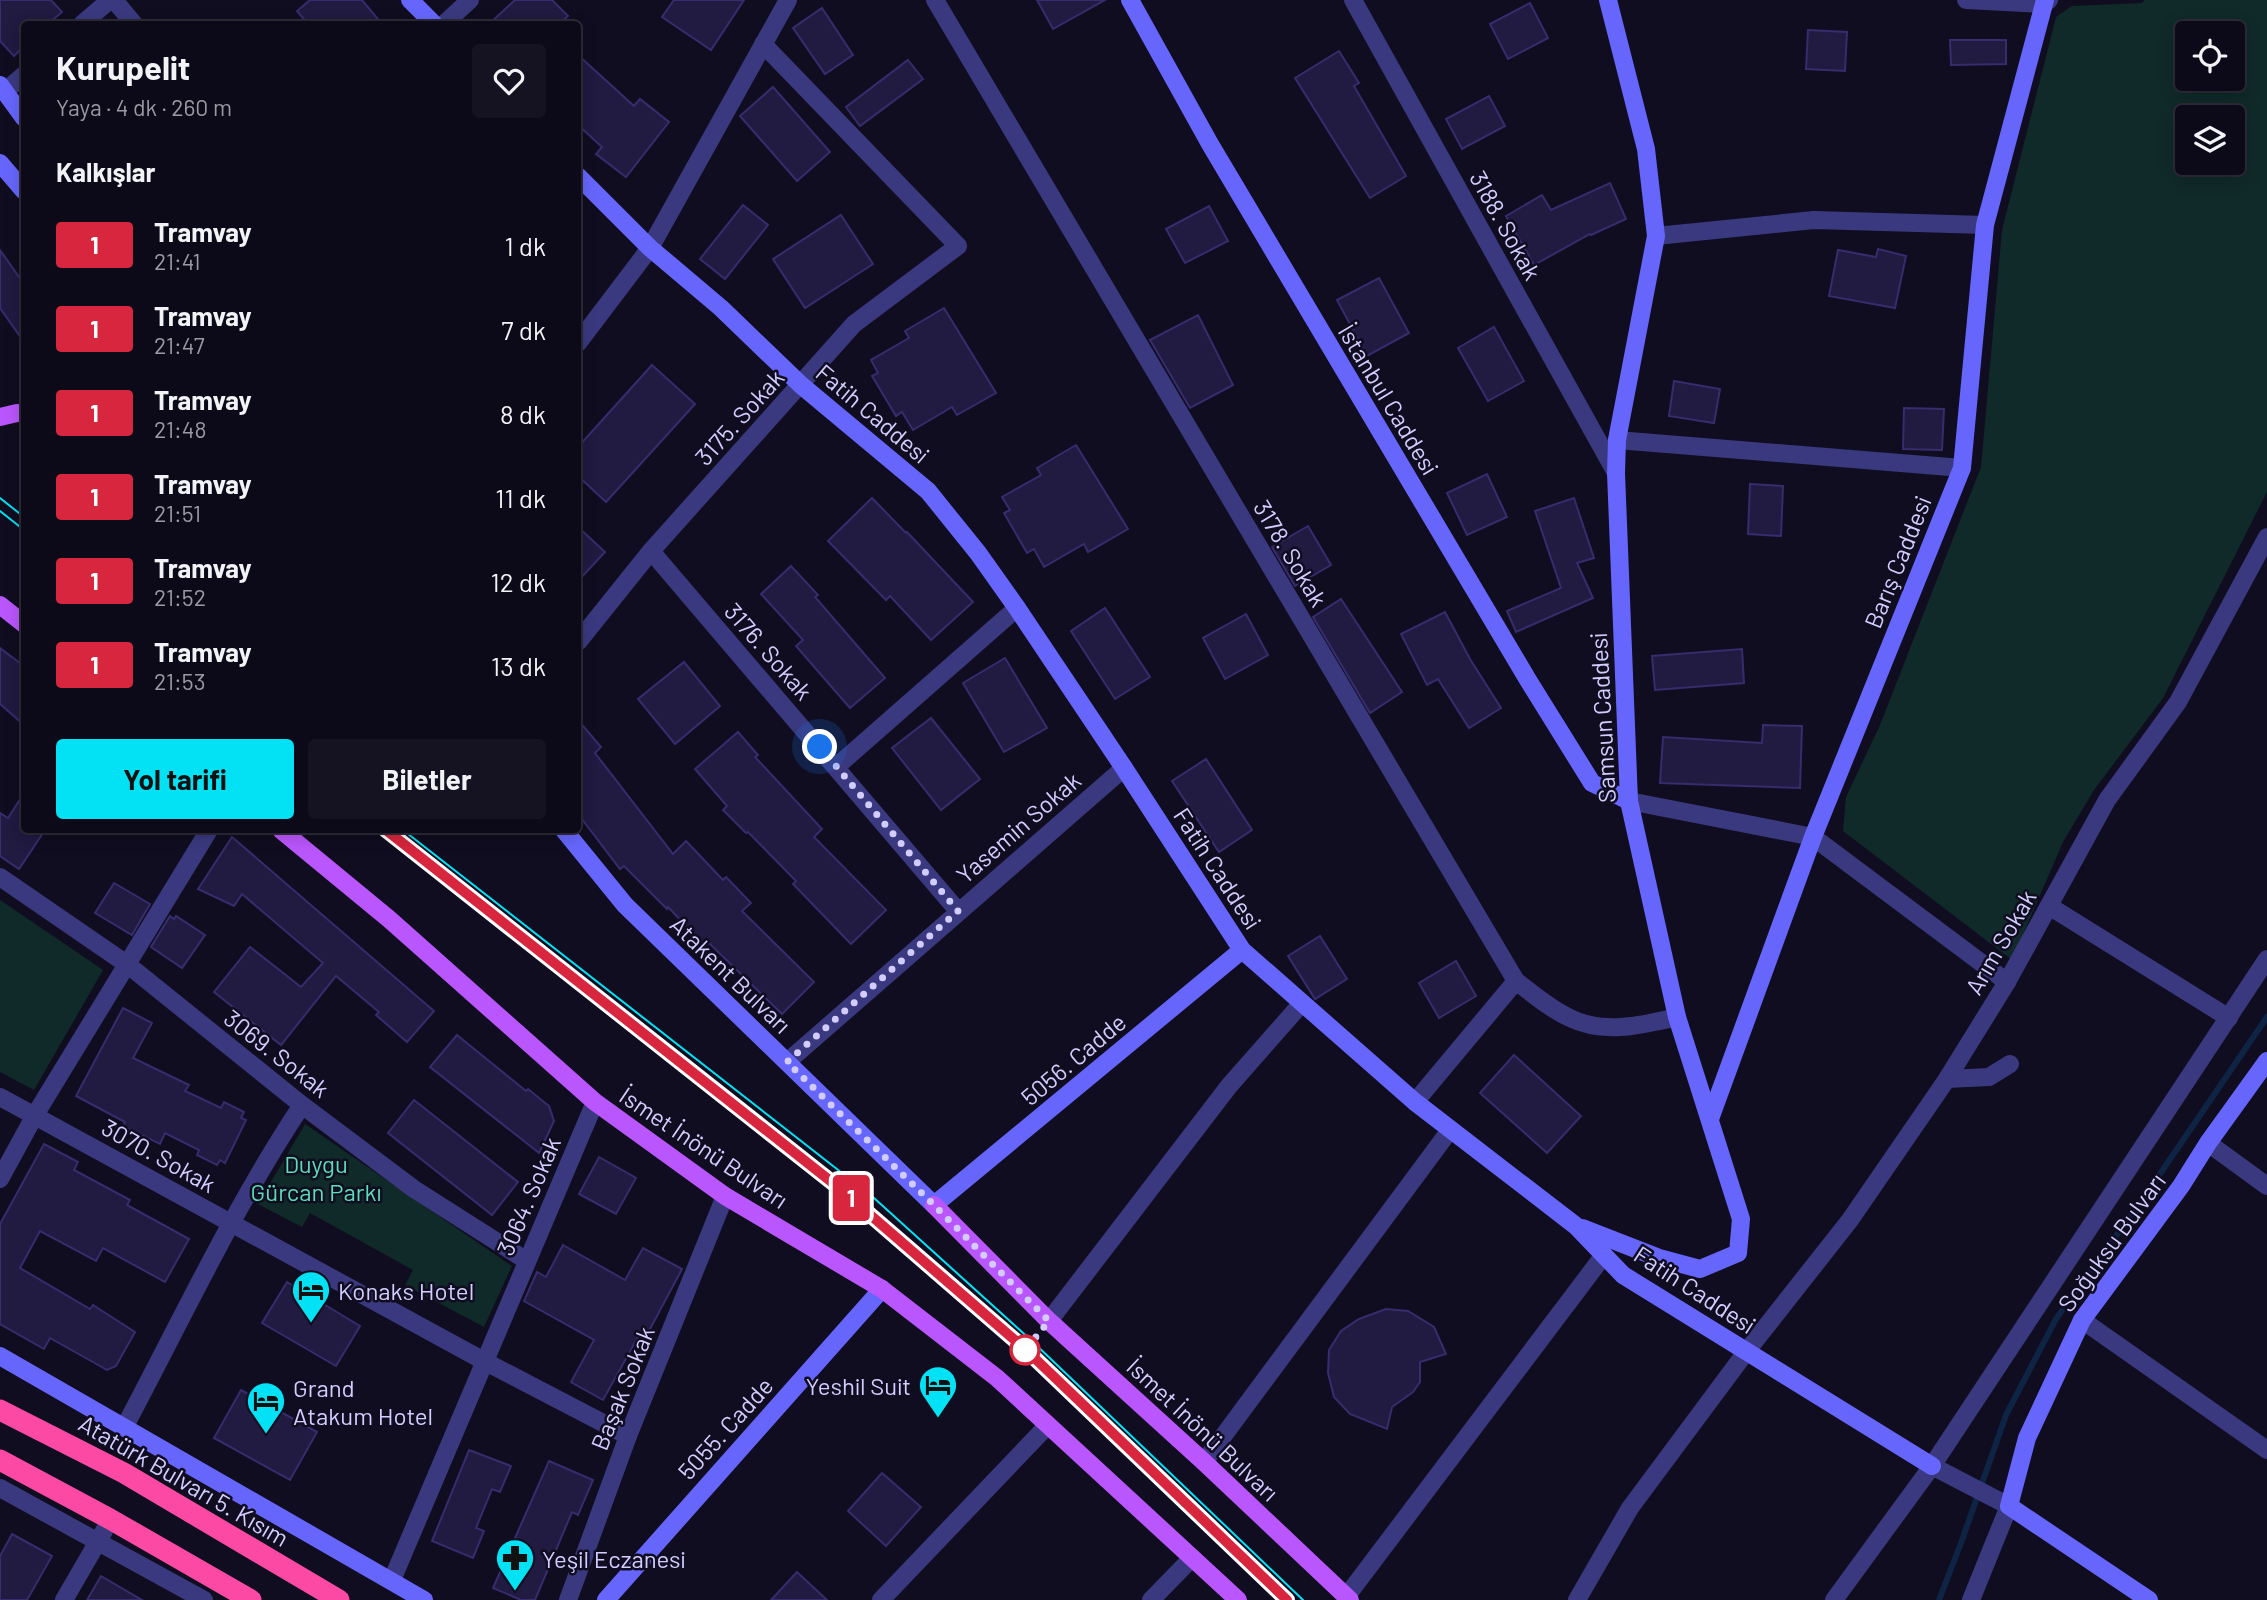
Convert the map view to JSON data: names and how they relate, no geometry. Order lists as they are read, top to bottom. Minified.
{"streets":{"highway":["Atatürk Bulvarı 5. Kısım"],"main road":["İsmet İnönü Bulvarı"],"street":["3188. Sokak","İstanbul Caddesi","Fatih Caddesi","3175. Sokak","3178. Sokak","Barış Caddesi","3176. Sokak","Samsun Caddesi","Yasemin Sokak","Arım Sokak","Atakent Bulvarı","3069. Sokak","5056. Cadde","3070. Sokak","3064. Sokak","Soğuksu Bulvarı","Başak Sokak","5055. Cadde"]},"crossings":[["3188. Sokak","Samsun Caddesi"],["İstanbul Caddesi","Samsun Caddesi"],["Fatih Caddesi","3175. Sokak"],["Fatih Caddesi","Samsun Caddesi"],["Fatih Caddesi","Yasemin Sokak"],["Fatih Caddesi","Arım Sokak"],["Fatih Caddesi","5056. Cadde"],["3175. Sokak","3176. Sokak"],["3178. Sokak","Samsun Caddesi"],["Barış Caddesi","Samsun Caddesi"],["3176. Sokak","Yasemin Sokak"],["Yasemin Sokak","Atakent Bulvarı"],["Atakent Bulvarı","5056. Cadde"],["Atakent Bulvarı","İsmet İnönü Bulvarı"],["3069. Sokak","3064. Sokak"],["5056. Cadde","İsmet İnönü Bulvarı"],["İsmet İnönü Bulvarı","3064. Sokak"],["İsmet İnönü Bulvarı","Başak Sokak"],["İsmet İnönü Bulvarı","5055. Cadde"],["3070. Sokak","3064. Sokak"],["3070. Sokak","Başak Sokak"]],"parks":["Duygu Gürcan Parkı"],"places":{"hotel":["Konaks Hotel","Yeshil Suit","Grand Atakum Hotel"],"pharmacy":["Yeşil Eczanesi"]},"lines":["tram line 1"],"page":{"on_map":"1","heading":[["Kurupelit","Yaya · 4 dk · 260 m"],"Kalkışlar"],"list":[{"mark":"1","name":"Tramvay","note":"21:41","value":"1 dk"},{"mark":"1","name":"Tramvay","note":"21:47","value":"7 dk"},{"mark":"1","name":"Tramvay","note":"21:48","value":"8 dk"},{"mark":"1","name":"Tramvay","note":"21:51","value":"11 dk"},{"mark":"1","name":"Tramvay","note":"21:52","value":"12 dk"},{"mark":"1","name":"Tramvay","note":"21:53","value":"13 dk"}],"buttons":["Yol tarifi","Biletler"]}}
